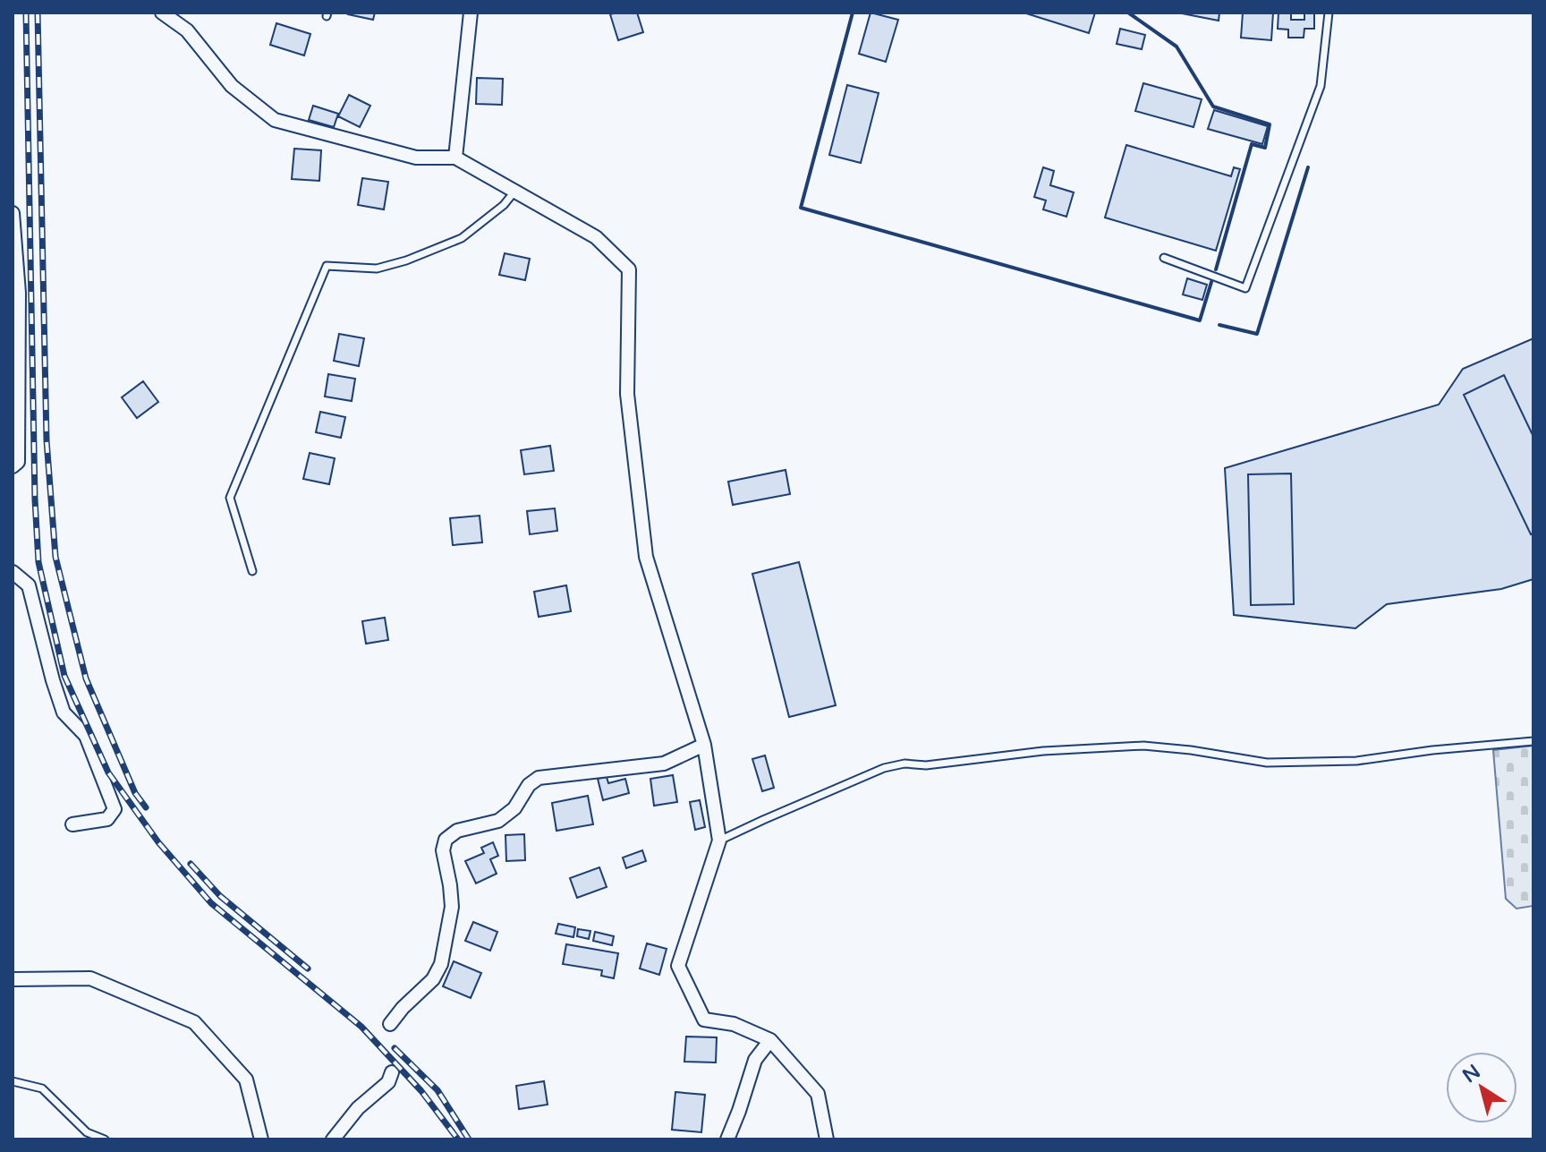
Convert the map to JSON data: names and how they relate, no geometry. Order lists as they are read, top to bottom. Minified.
{"north":"top left"}
